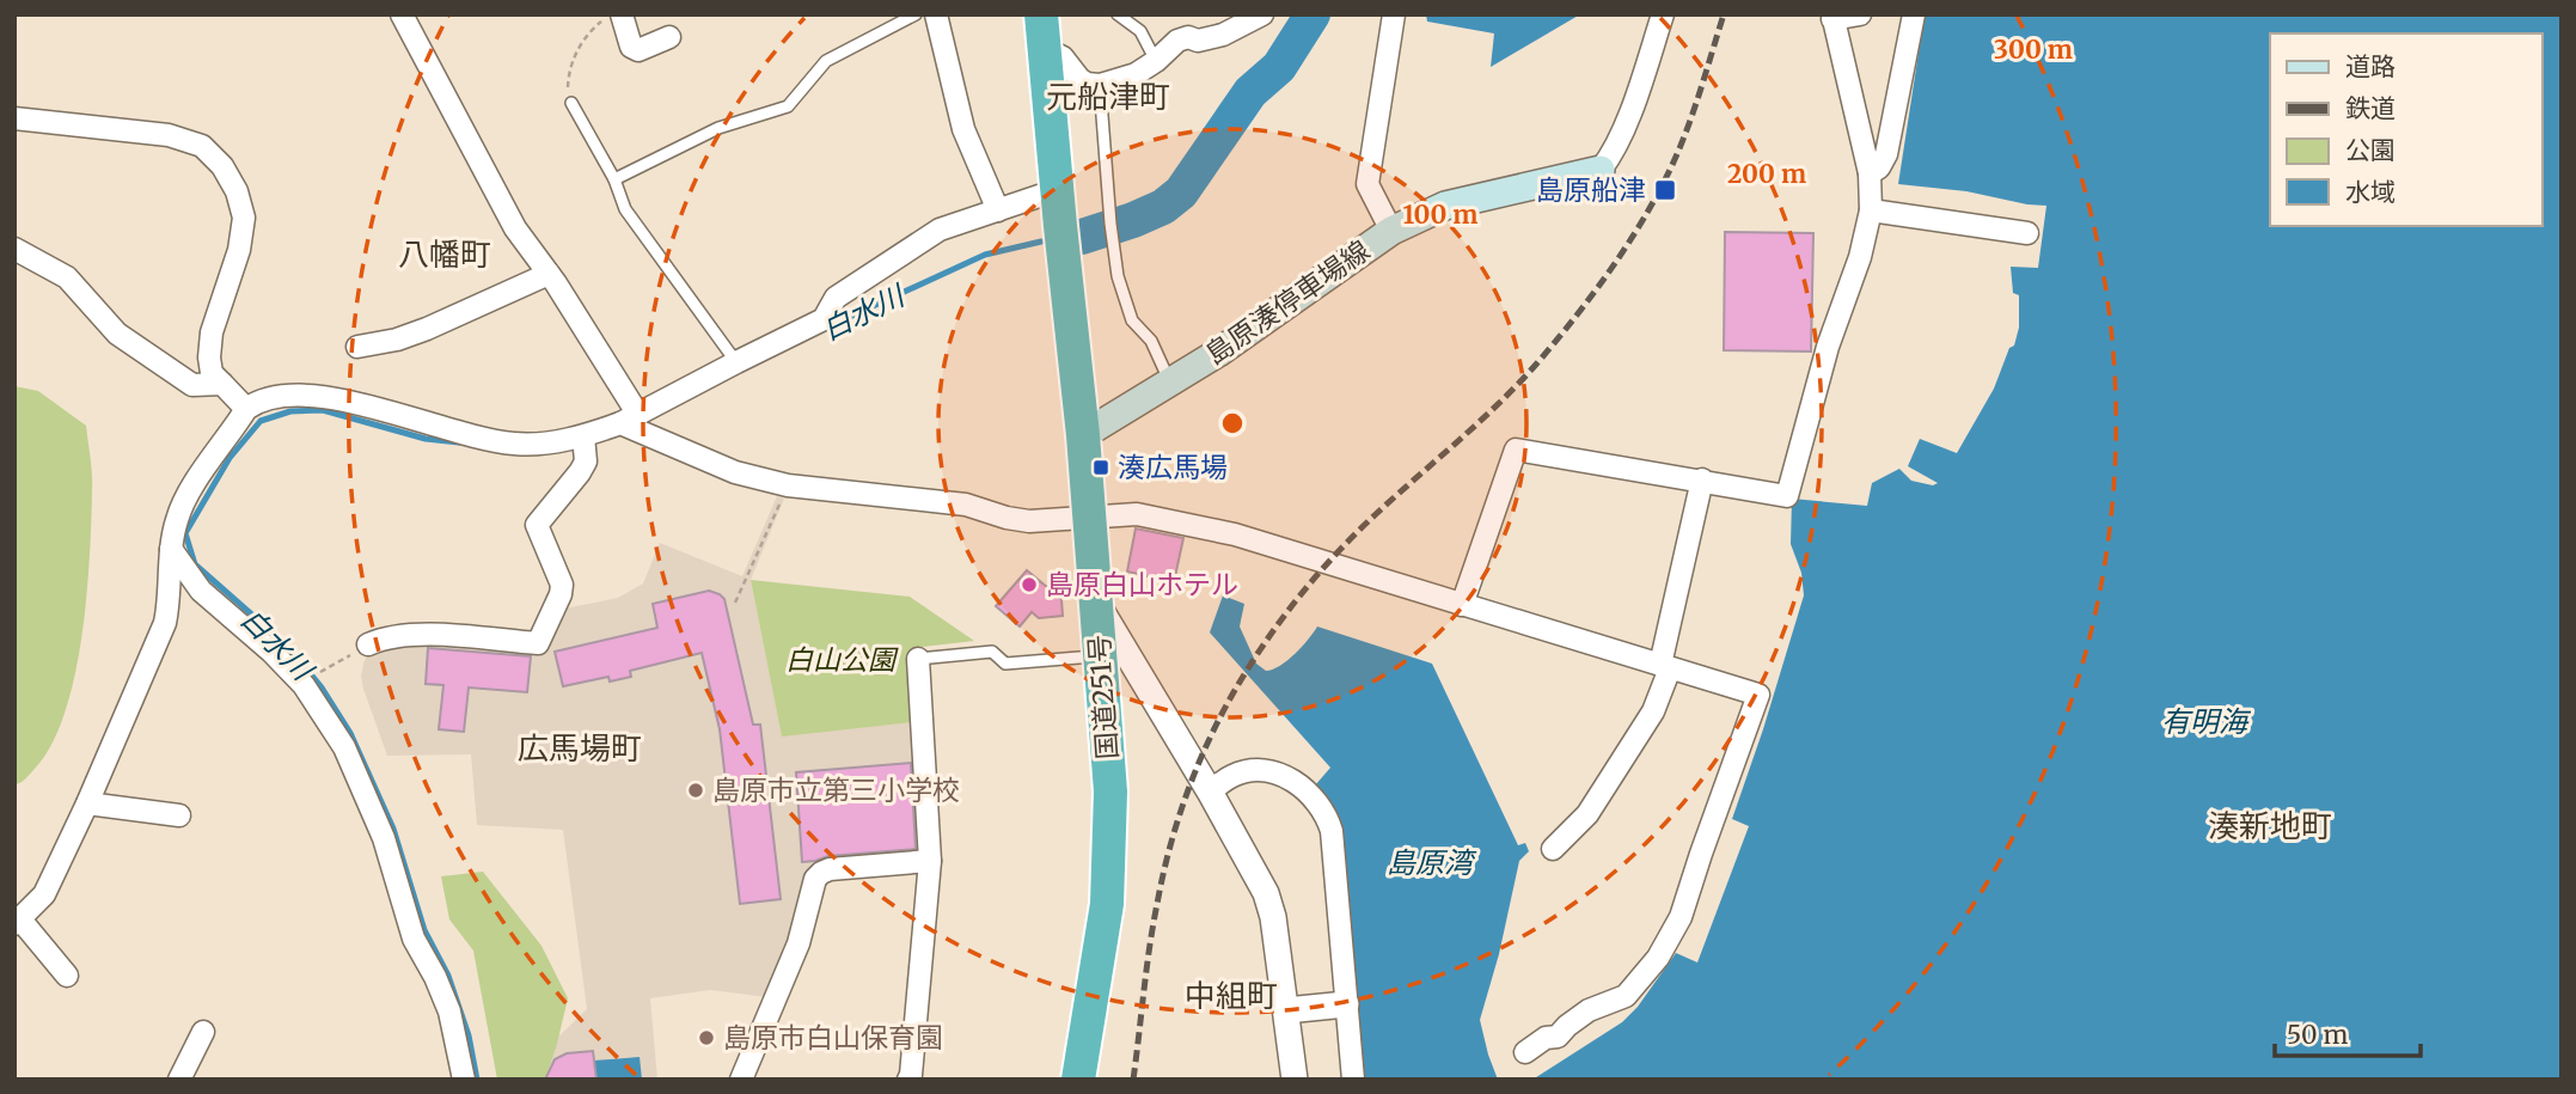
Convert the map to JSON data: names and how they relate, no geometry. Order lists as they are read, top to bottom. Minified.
{"streets":{"highway":["国道251号"],"main road":["島原湊停車場線"]},"crossings":[["島原湊停車場線","国道251号"]],"districts":["元船津町","八幡町","広馬場町","湊新地町","中組町"],"water":["白水川","有明海","島原湾"],"parks":["白山公園"],"places":{"transit":["島原船津","湊広馬場"],"other":["島原白山ホテル","島原市立第三小学校","島原市白山保育園"]},"legend":["道路","鉄道","公園","水域"],"scale_bar":"50 m","rings":["300 m","200 m","100 m"]}
